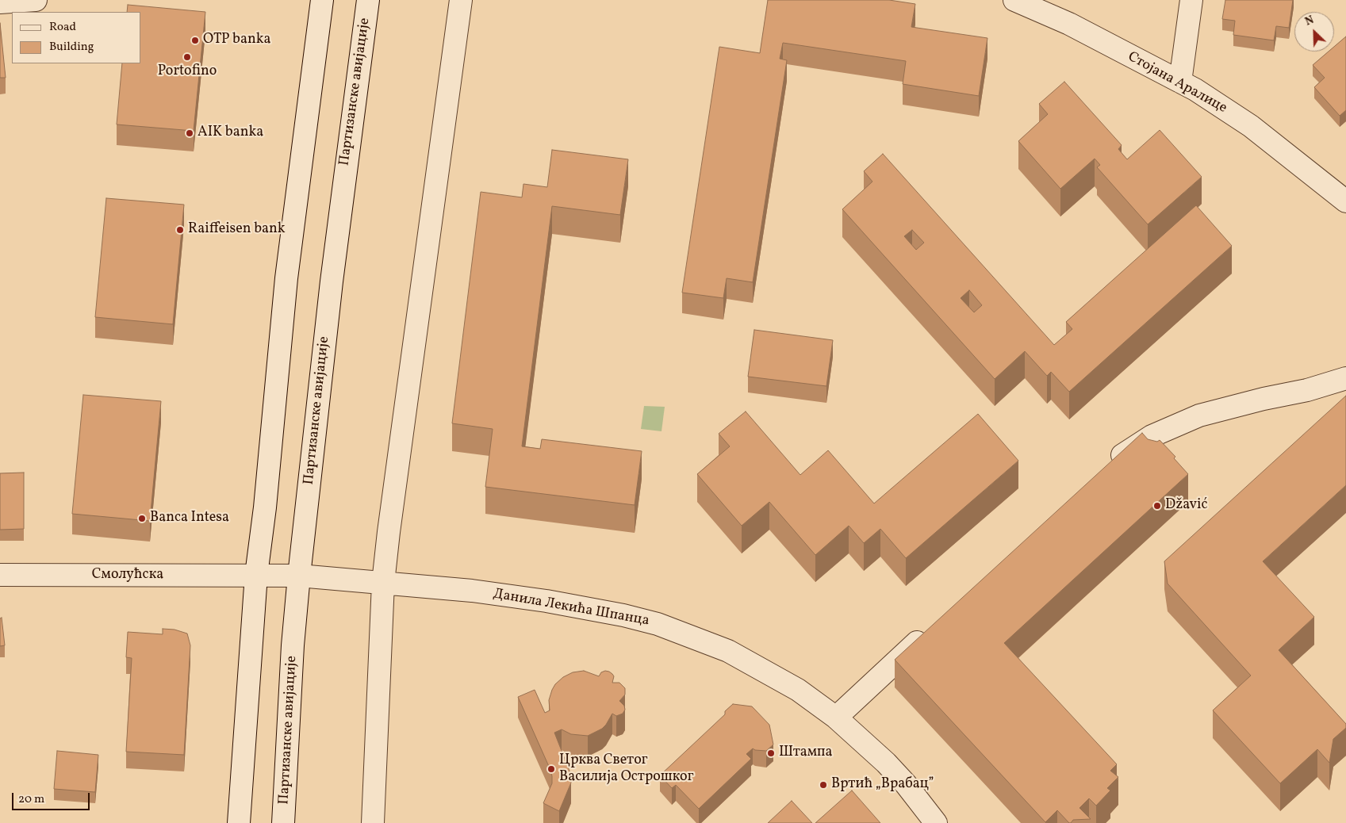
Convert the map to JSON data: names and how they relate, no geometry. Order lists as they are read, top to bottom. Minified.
{"streets":{"street":["Стојана Аралице","Партизанске авијације","Смолућска","Данила Лекића Шпанца"]},"crossings":[["Партизанске авијације","Данила Лекића Шпанца"],["Смолућска","Данила Лекића Шпанца"]],"places":["OTP banka","Portofino","AIK banka","Raiffeisen bank","Džavić","Banca Intesa","Штампа","Црква Светог Василија Острошког","Вртић „Врабац”"],"legend":["Road","Building"],"scale_bar":"20 m","north":"top left"}
